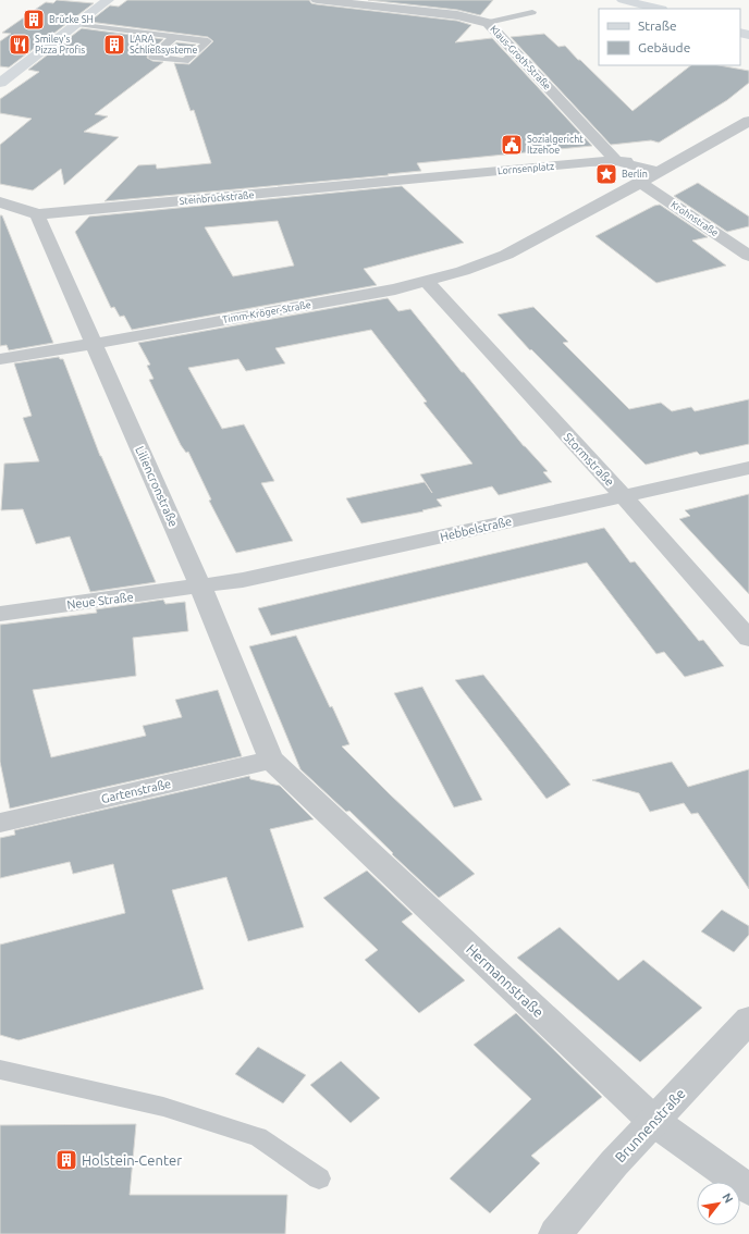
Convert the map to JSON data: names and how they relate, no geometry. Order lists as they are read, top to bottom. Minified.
{"streets":{"street":["Klaus-Groth-Straße","Lornsenplatz","Steinbrückstraße","Krohnstraße","Timm-Kröger-Straße","Stormstraße","Liliencronstraße","Hebbelstraße","Neue Straße","Gartenstraße","Hermannstraße","Brunnenstraße"]},"crossings":[["Klaus-Groth-Straße","Lornsenplatz"],["Lornsenplatz","Steinbrückstraße"],["Lornsenplatz","Krohnstraße"],["Lornsenplatz","Timm-Kröger-Straße"],["Steinbrückstraße","Liliencronstraße"],["Timm-Kröger-Straße","Stormstraße"],["Timm-Kröger-Straße","Liliencronstraße"],["Stormstraße","Hebbelstraße"],["Liliencronstraße","Hebbelstraße"],["Liliencronstraße","Neue Straße"],["Liliencronstraße","Gartenstraße"],["Liliencronstraße","Hermannstraße"],["Hebbelstraße","Neue Straße"],["Gartenstraße","Hermannstraße"],["Hermannstraße","Brunnenstraße"]],"places":{"building":["Brücke SH","LARA Schließsysteme","Holstein-Center"],"restaurant":["Smiley's Pizza Profis"],"public building":["Sozialgericht Itzehoe"],"place":["Berlin"]},"legend":["Straße","Gebäude"],"north":"top right"}
